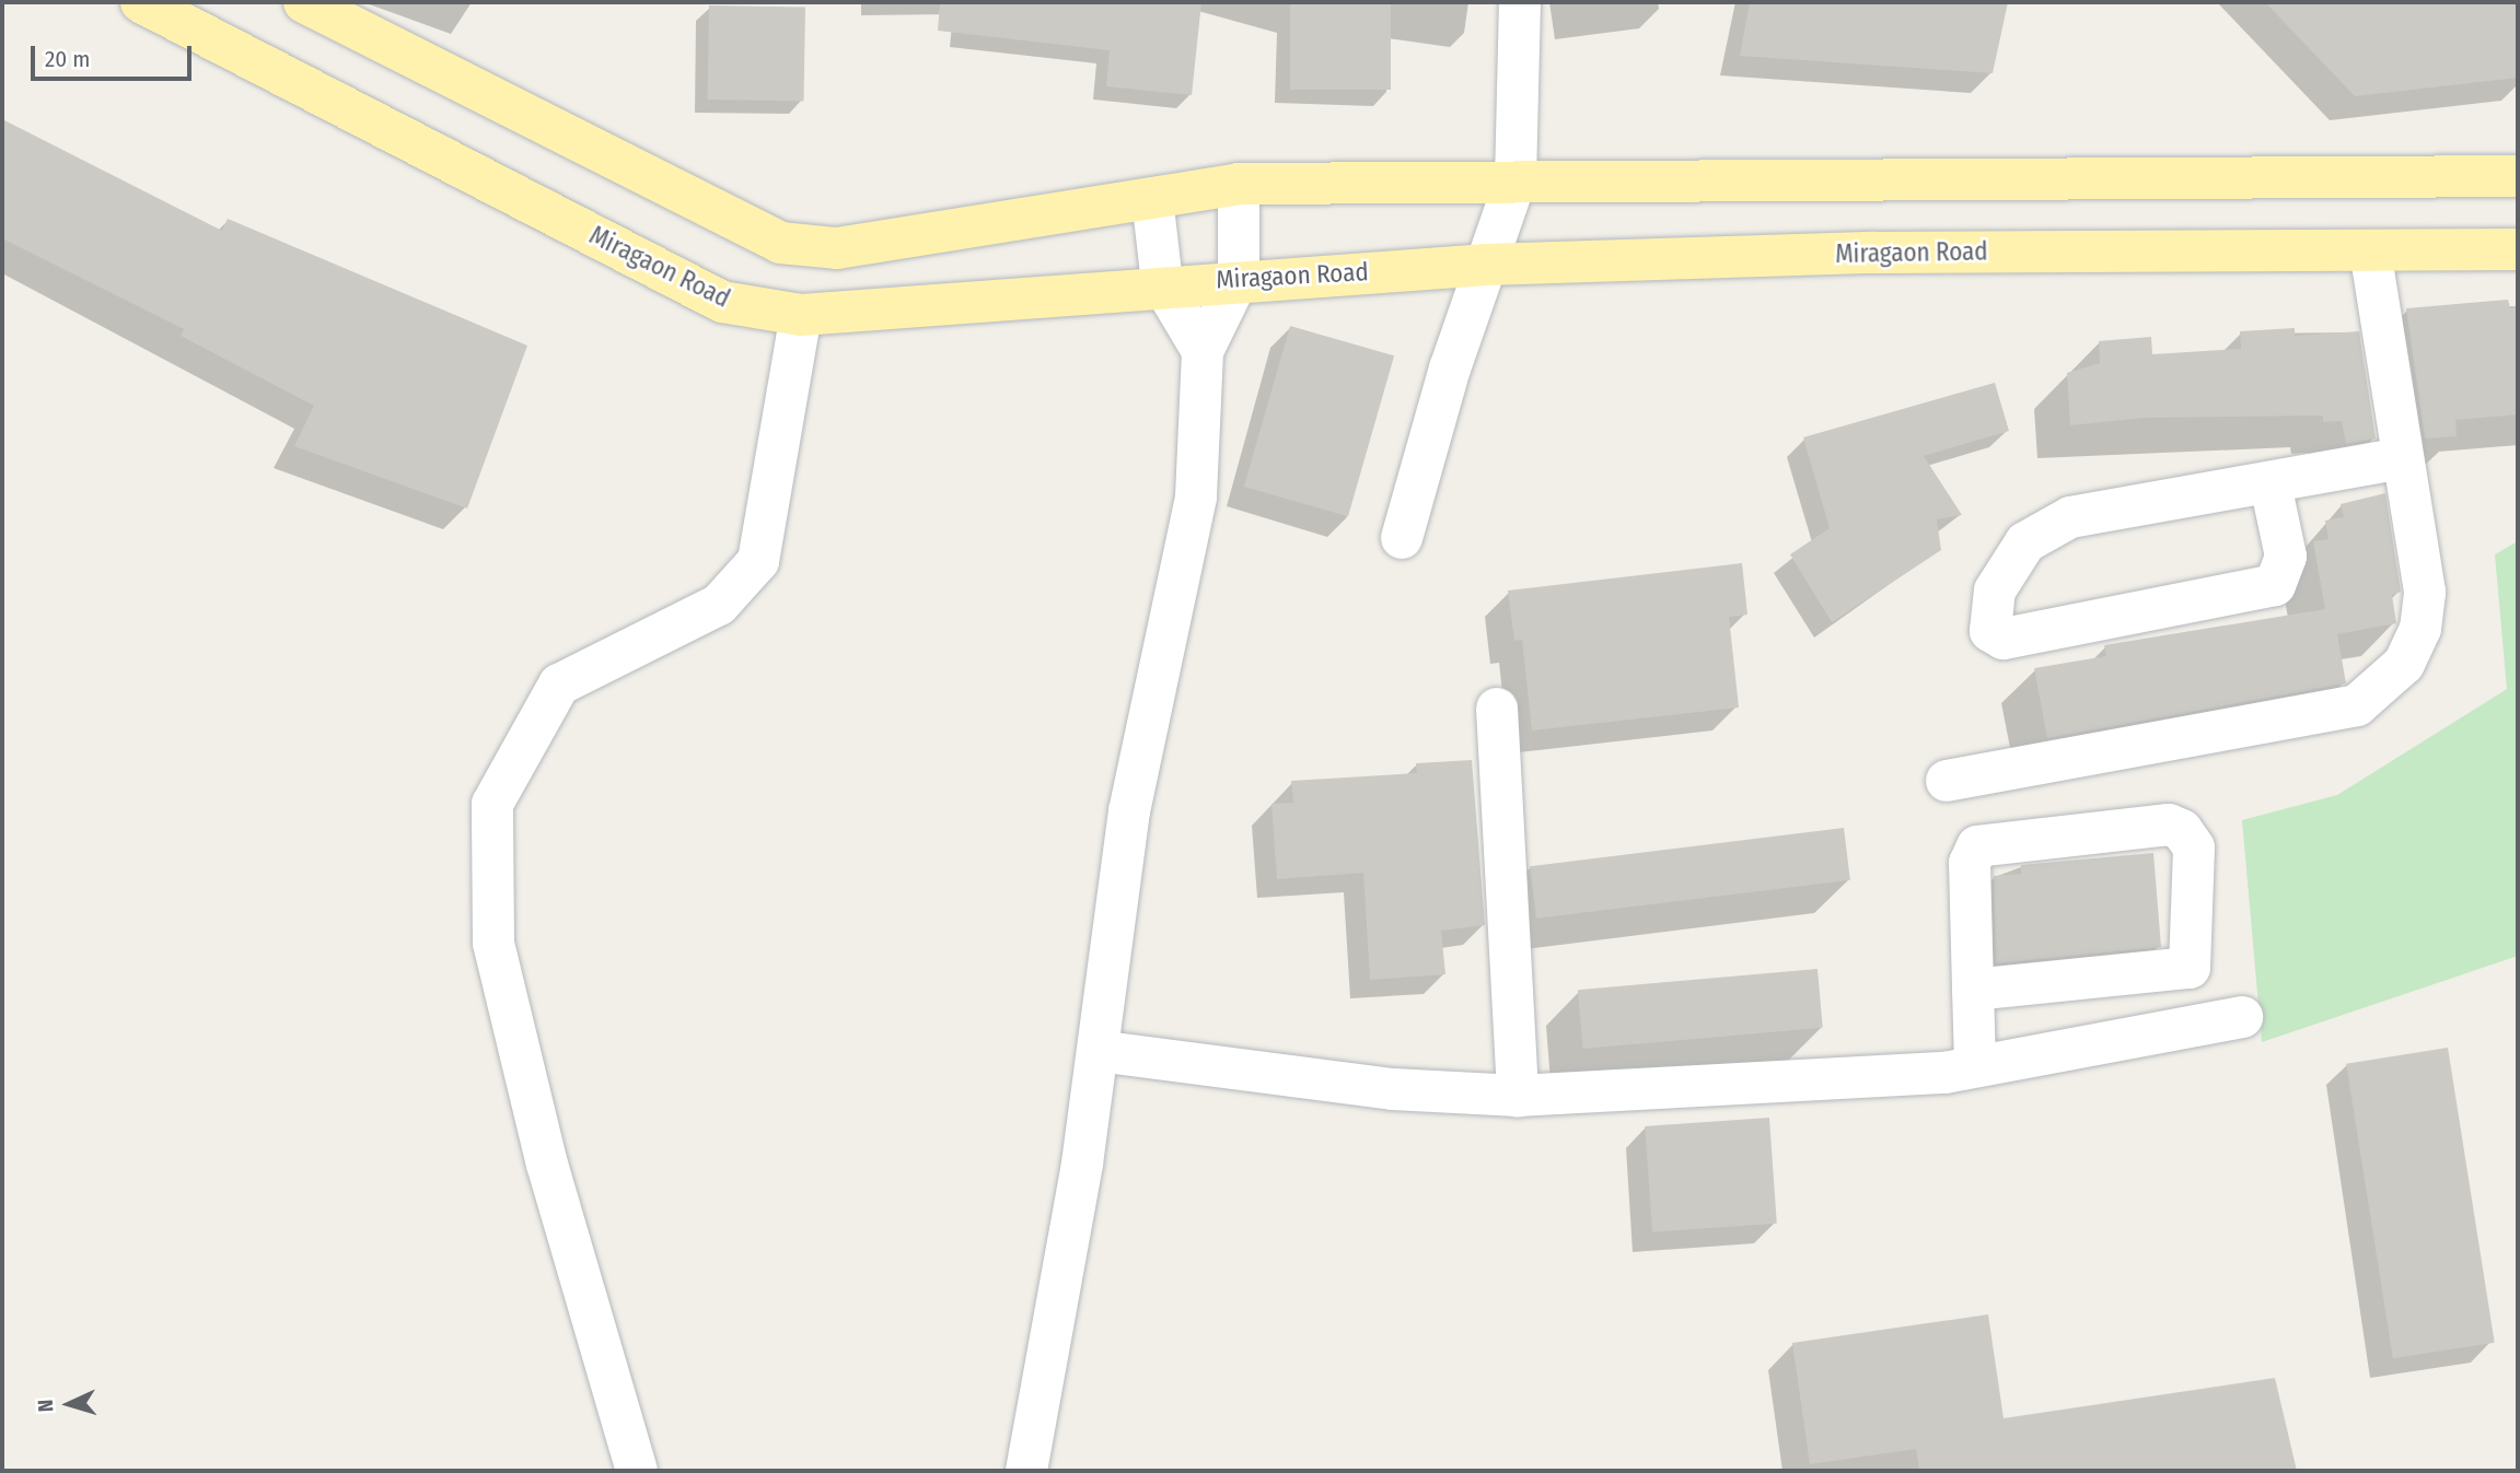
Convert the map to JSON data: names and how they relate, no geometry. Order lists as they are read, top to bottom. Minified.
{"streets":{"main road":["Miragaon Road"]},"scale_bar":"20 m","north":"left"}
